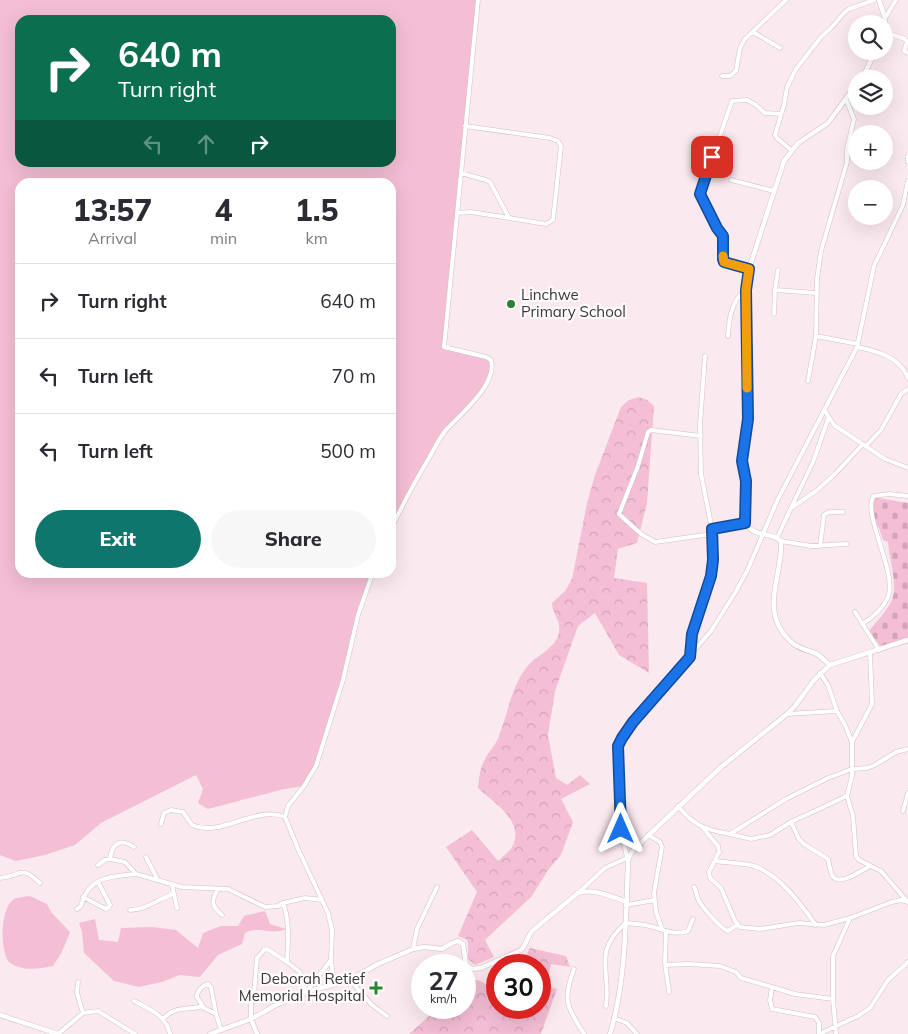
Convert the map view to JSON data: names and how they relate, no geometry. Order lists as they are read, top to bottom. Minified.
{"places":{"other":["Linchwe Primary School"],"health":["Deborah Retief Memorial Hospital"]},"page":{"map_buttons":["+","−"],"turn":["640 m","Turn right"],"eta":["13:57","Arrival","4","min","1.5","km"],"list":[{"name":"Turn right","value":"640 m"},{"name":"Turn left","value":"70 m"},{"name":"Turn left","value":"500 m"}],"buttons":["Exit","Share"],"speed":"27 km/h","limit":"30"}}
